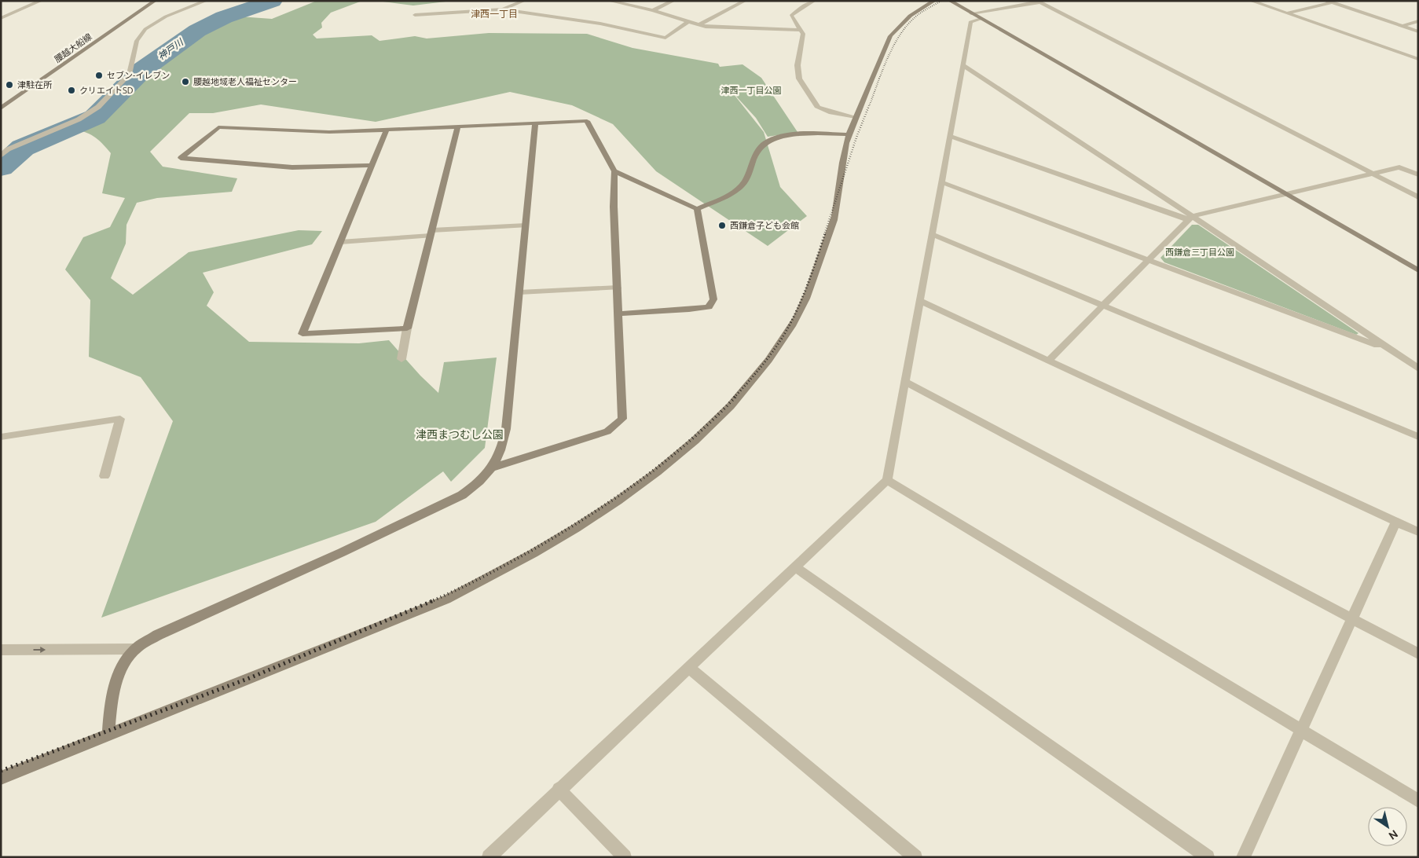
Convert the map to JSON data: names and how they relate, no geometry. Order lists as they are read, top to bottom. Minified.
{"streets":{"street":["腰越大船線"]},"districts":["津西一丁目"],"water":["神戸川"],"parks":["津西一丁目公園","西鎌倉三丁目公園","津西まつむし公園"],"places":["セブン-イレブン","腰越地域老人福祉センター","津駐在所","クリエイトSD","西鎌倉子ども会館"],"north":"bottom right"}
